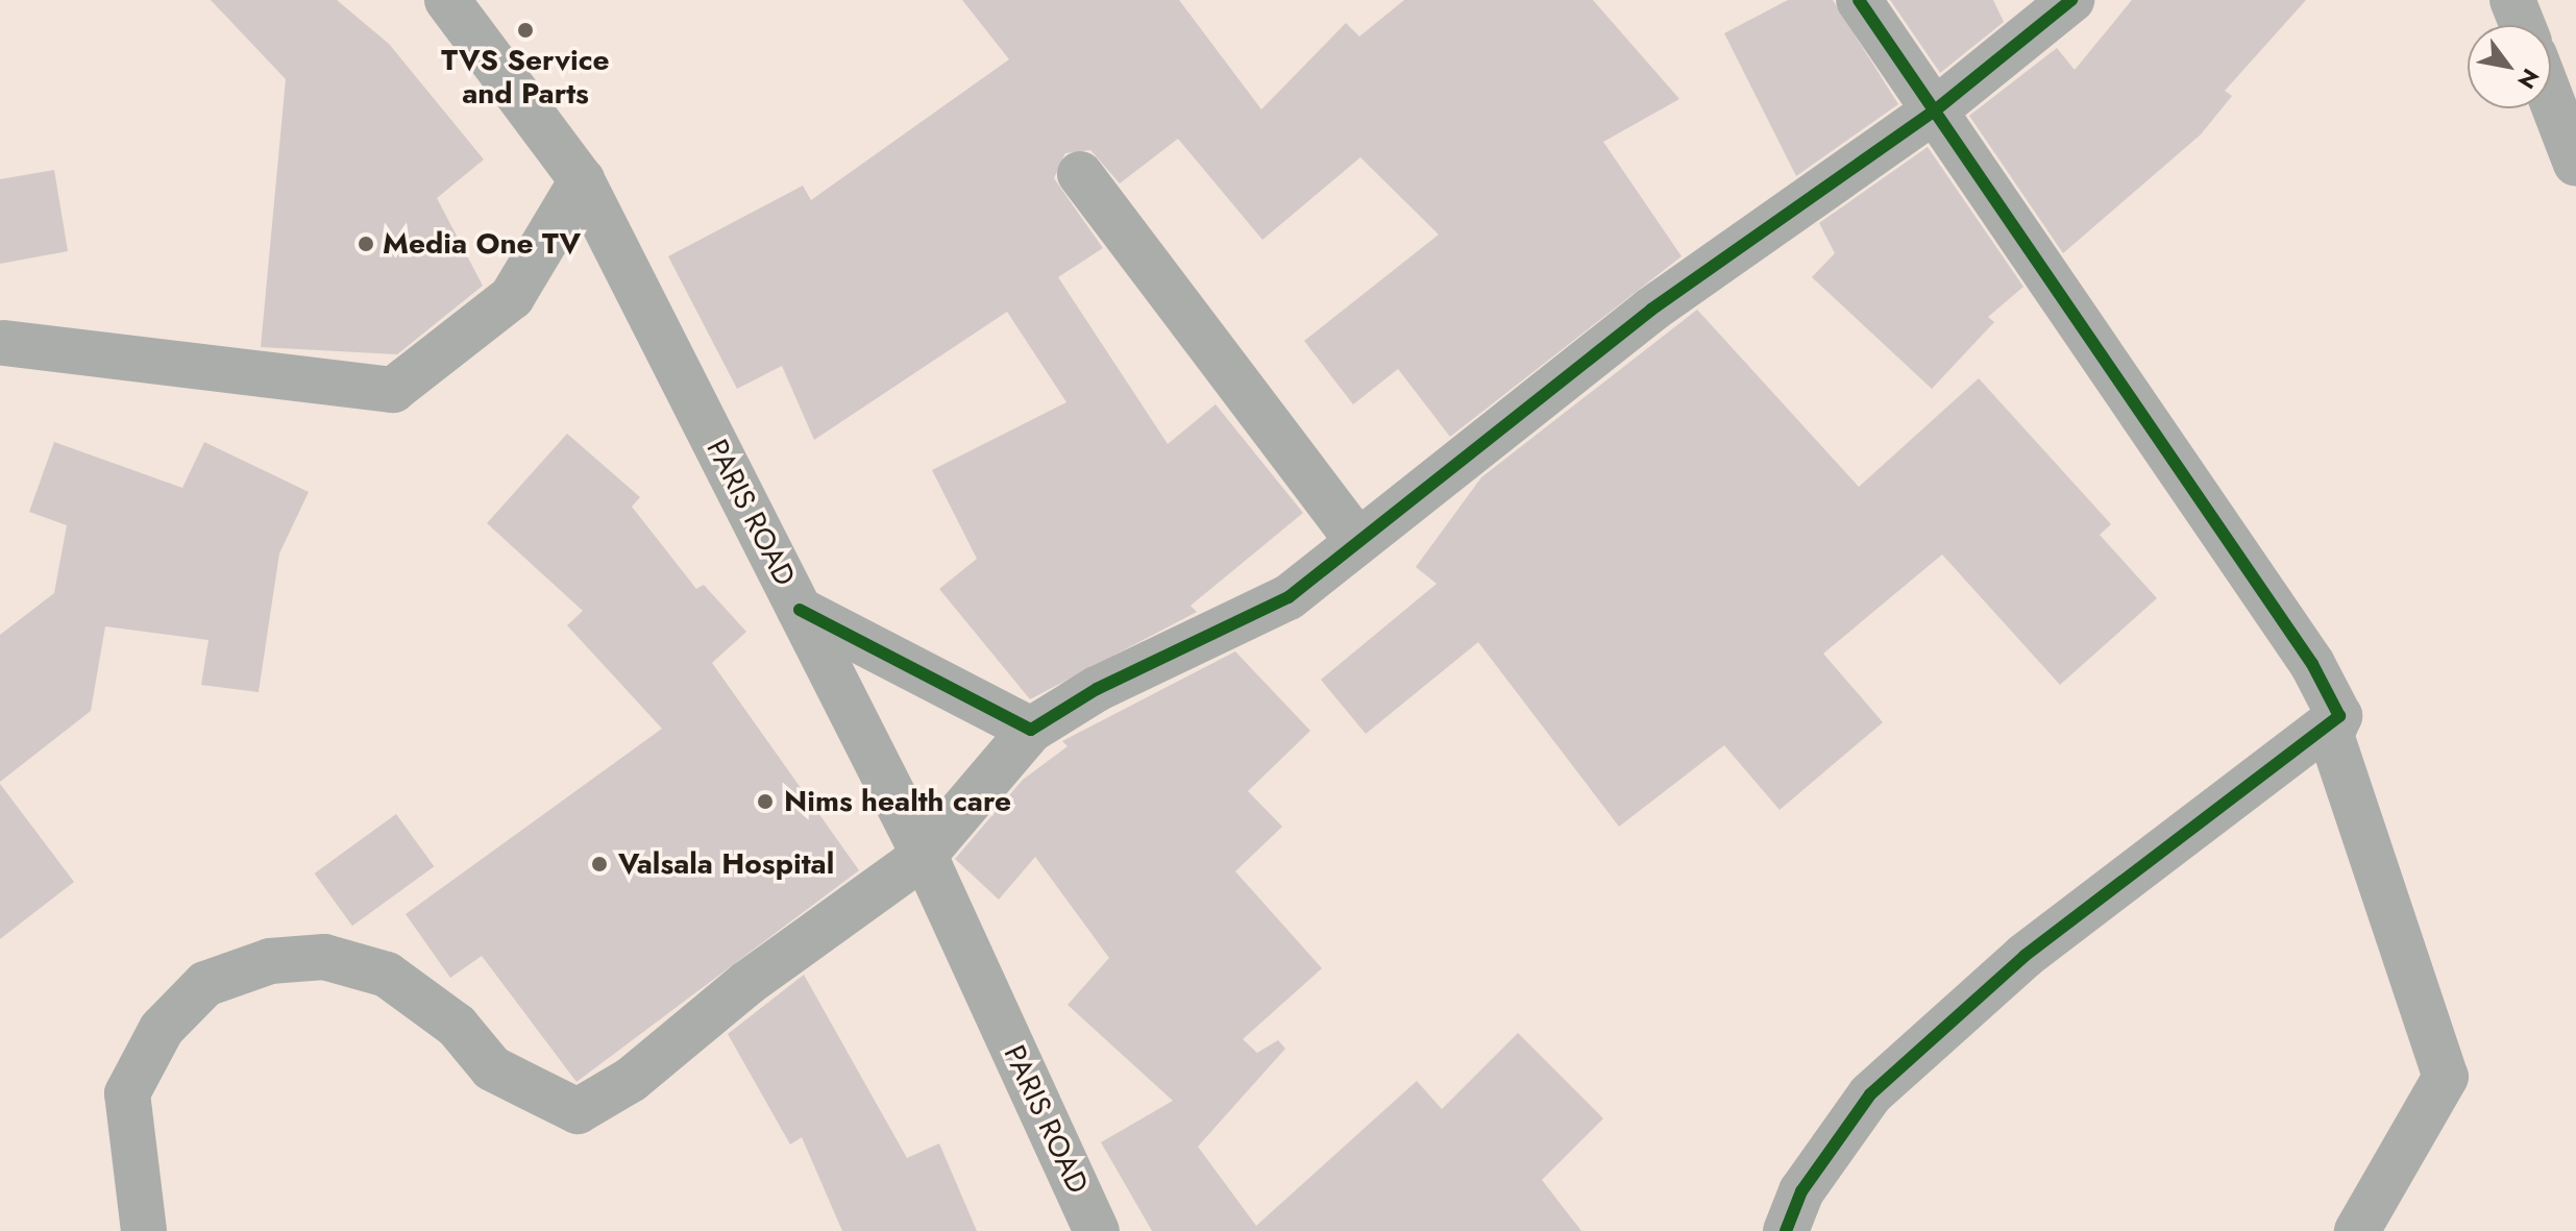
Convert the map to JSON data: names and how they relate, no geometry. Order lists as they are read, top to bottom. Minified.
{"streets":{"street":["PARIS ROAD"]},"places":["TVS Service and Parts","Media One TV","Nims health care","Valsala Hospital"],"north":"bottom right"}
